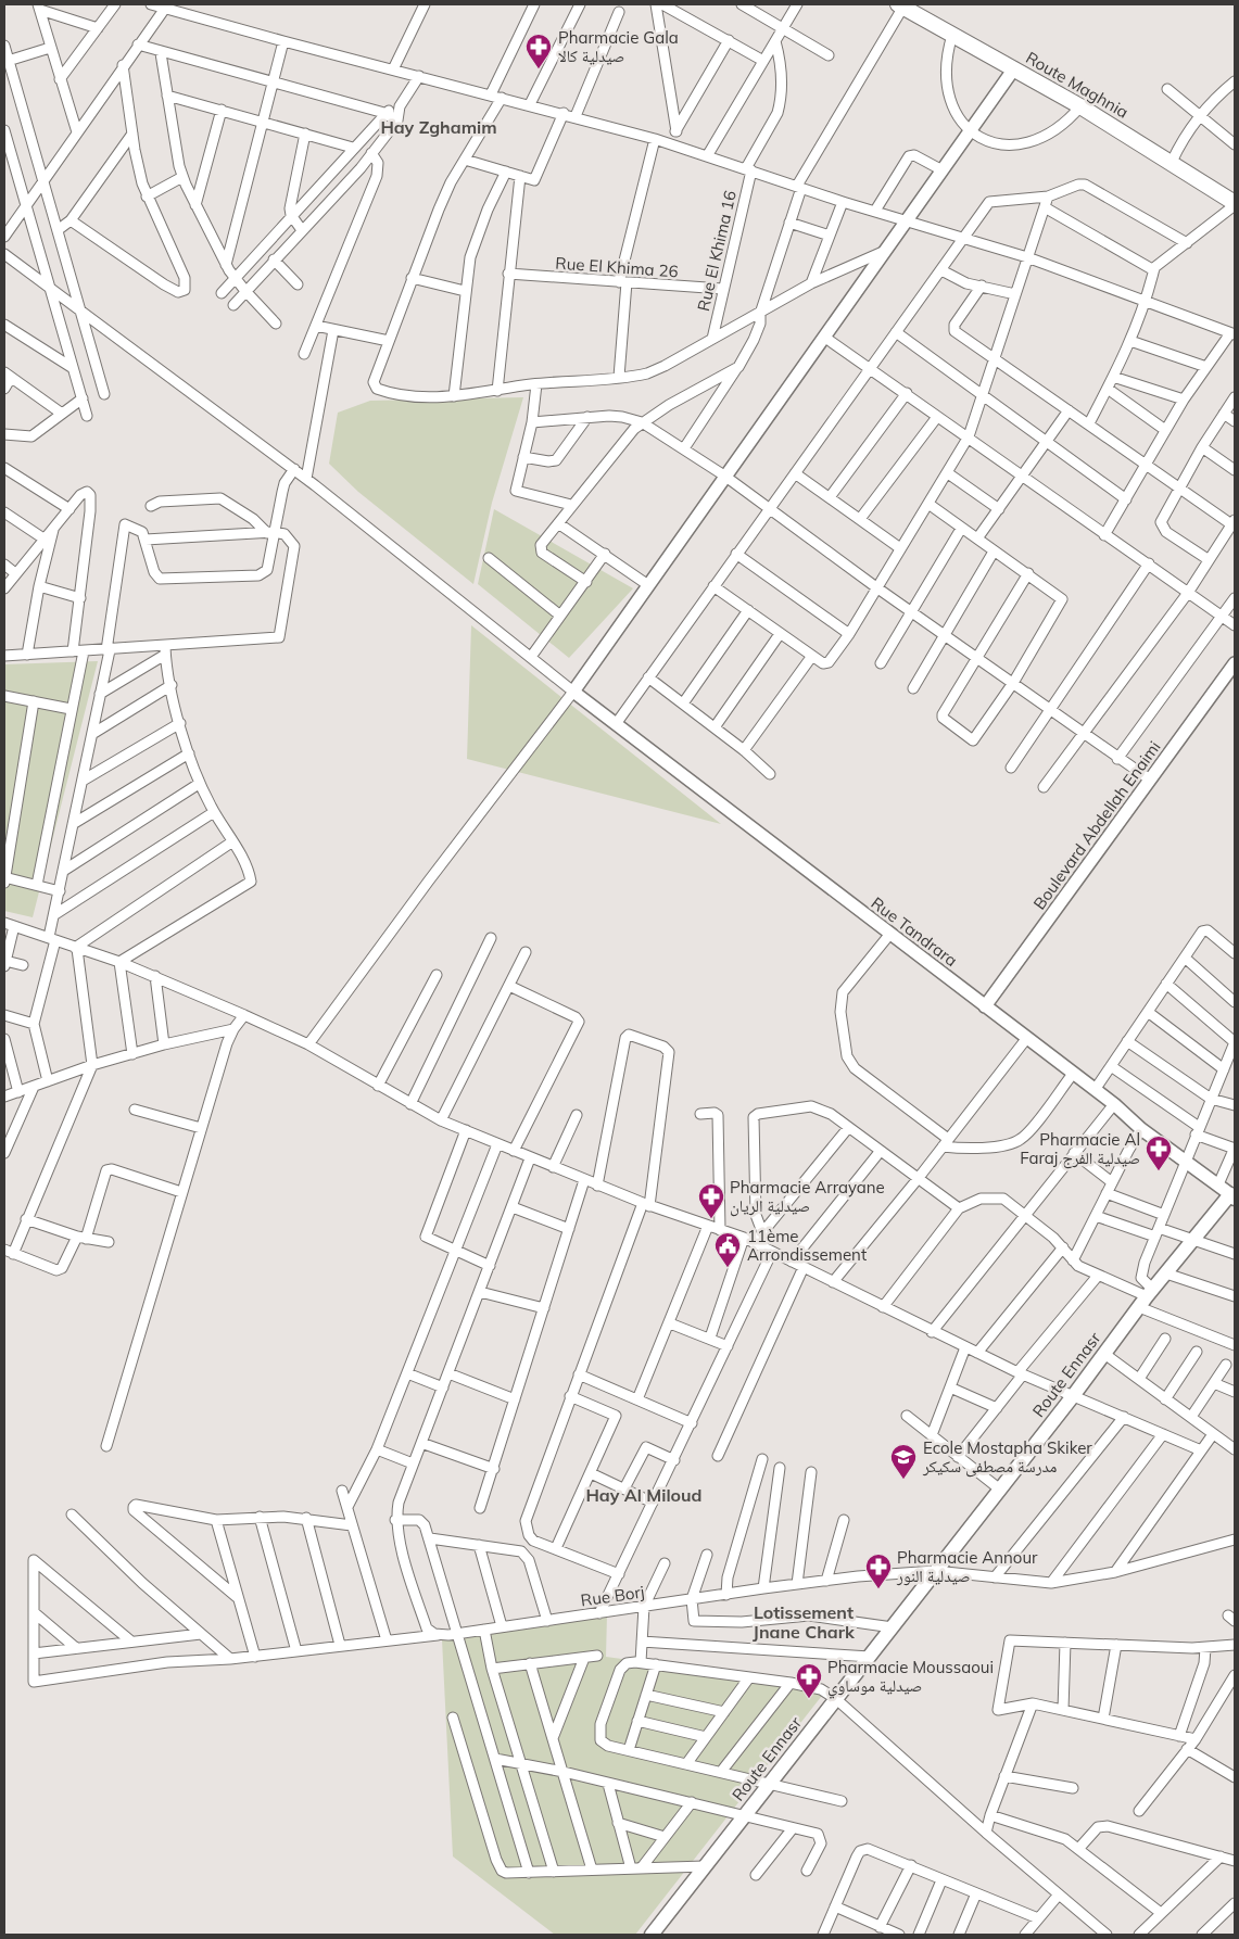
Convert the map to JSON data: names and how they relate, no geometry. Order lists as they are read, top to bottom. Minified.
{"streets":{"main road":["Route Maghnia","Route Ennasr"],"street":["Rue El Khima 16","Rue El Khima 26","Boulevard Abdellah Enaimi","Rue Tandrara","Rue Borj"]},"crossings":[["Rue El Khima 16","Rue El Khima 26"],["Boulevard Abdellah Enaimi","Rue Tandrara"],["Rue Tandrara","Route Ennasr"],["Route Ennasr","Rue Borj"]],"districts":["Hay Zghamim","Hay Al Miloud","Lotissement Jnane Chark"],"places":{"pharmacy":["Pharmacie Gala صيدلية كالا","Pharmacie Al Faraj صيدلية الفرج","Pharmacie Arrayane صيدلية الريان","Pharmacie Annour صيدلية النور","Pharmacie Moussaoui صيدلية موساوي"],"public building":["11ème Arrondissement"],"school or university":["Ecole Mostapha Skiker مدرسة مصطفى سكيكر"]}}
